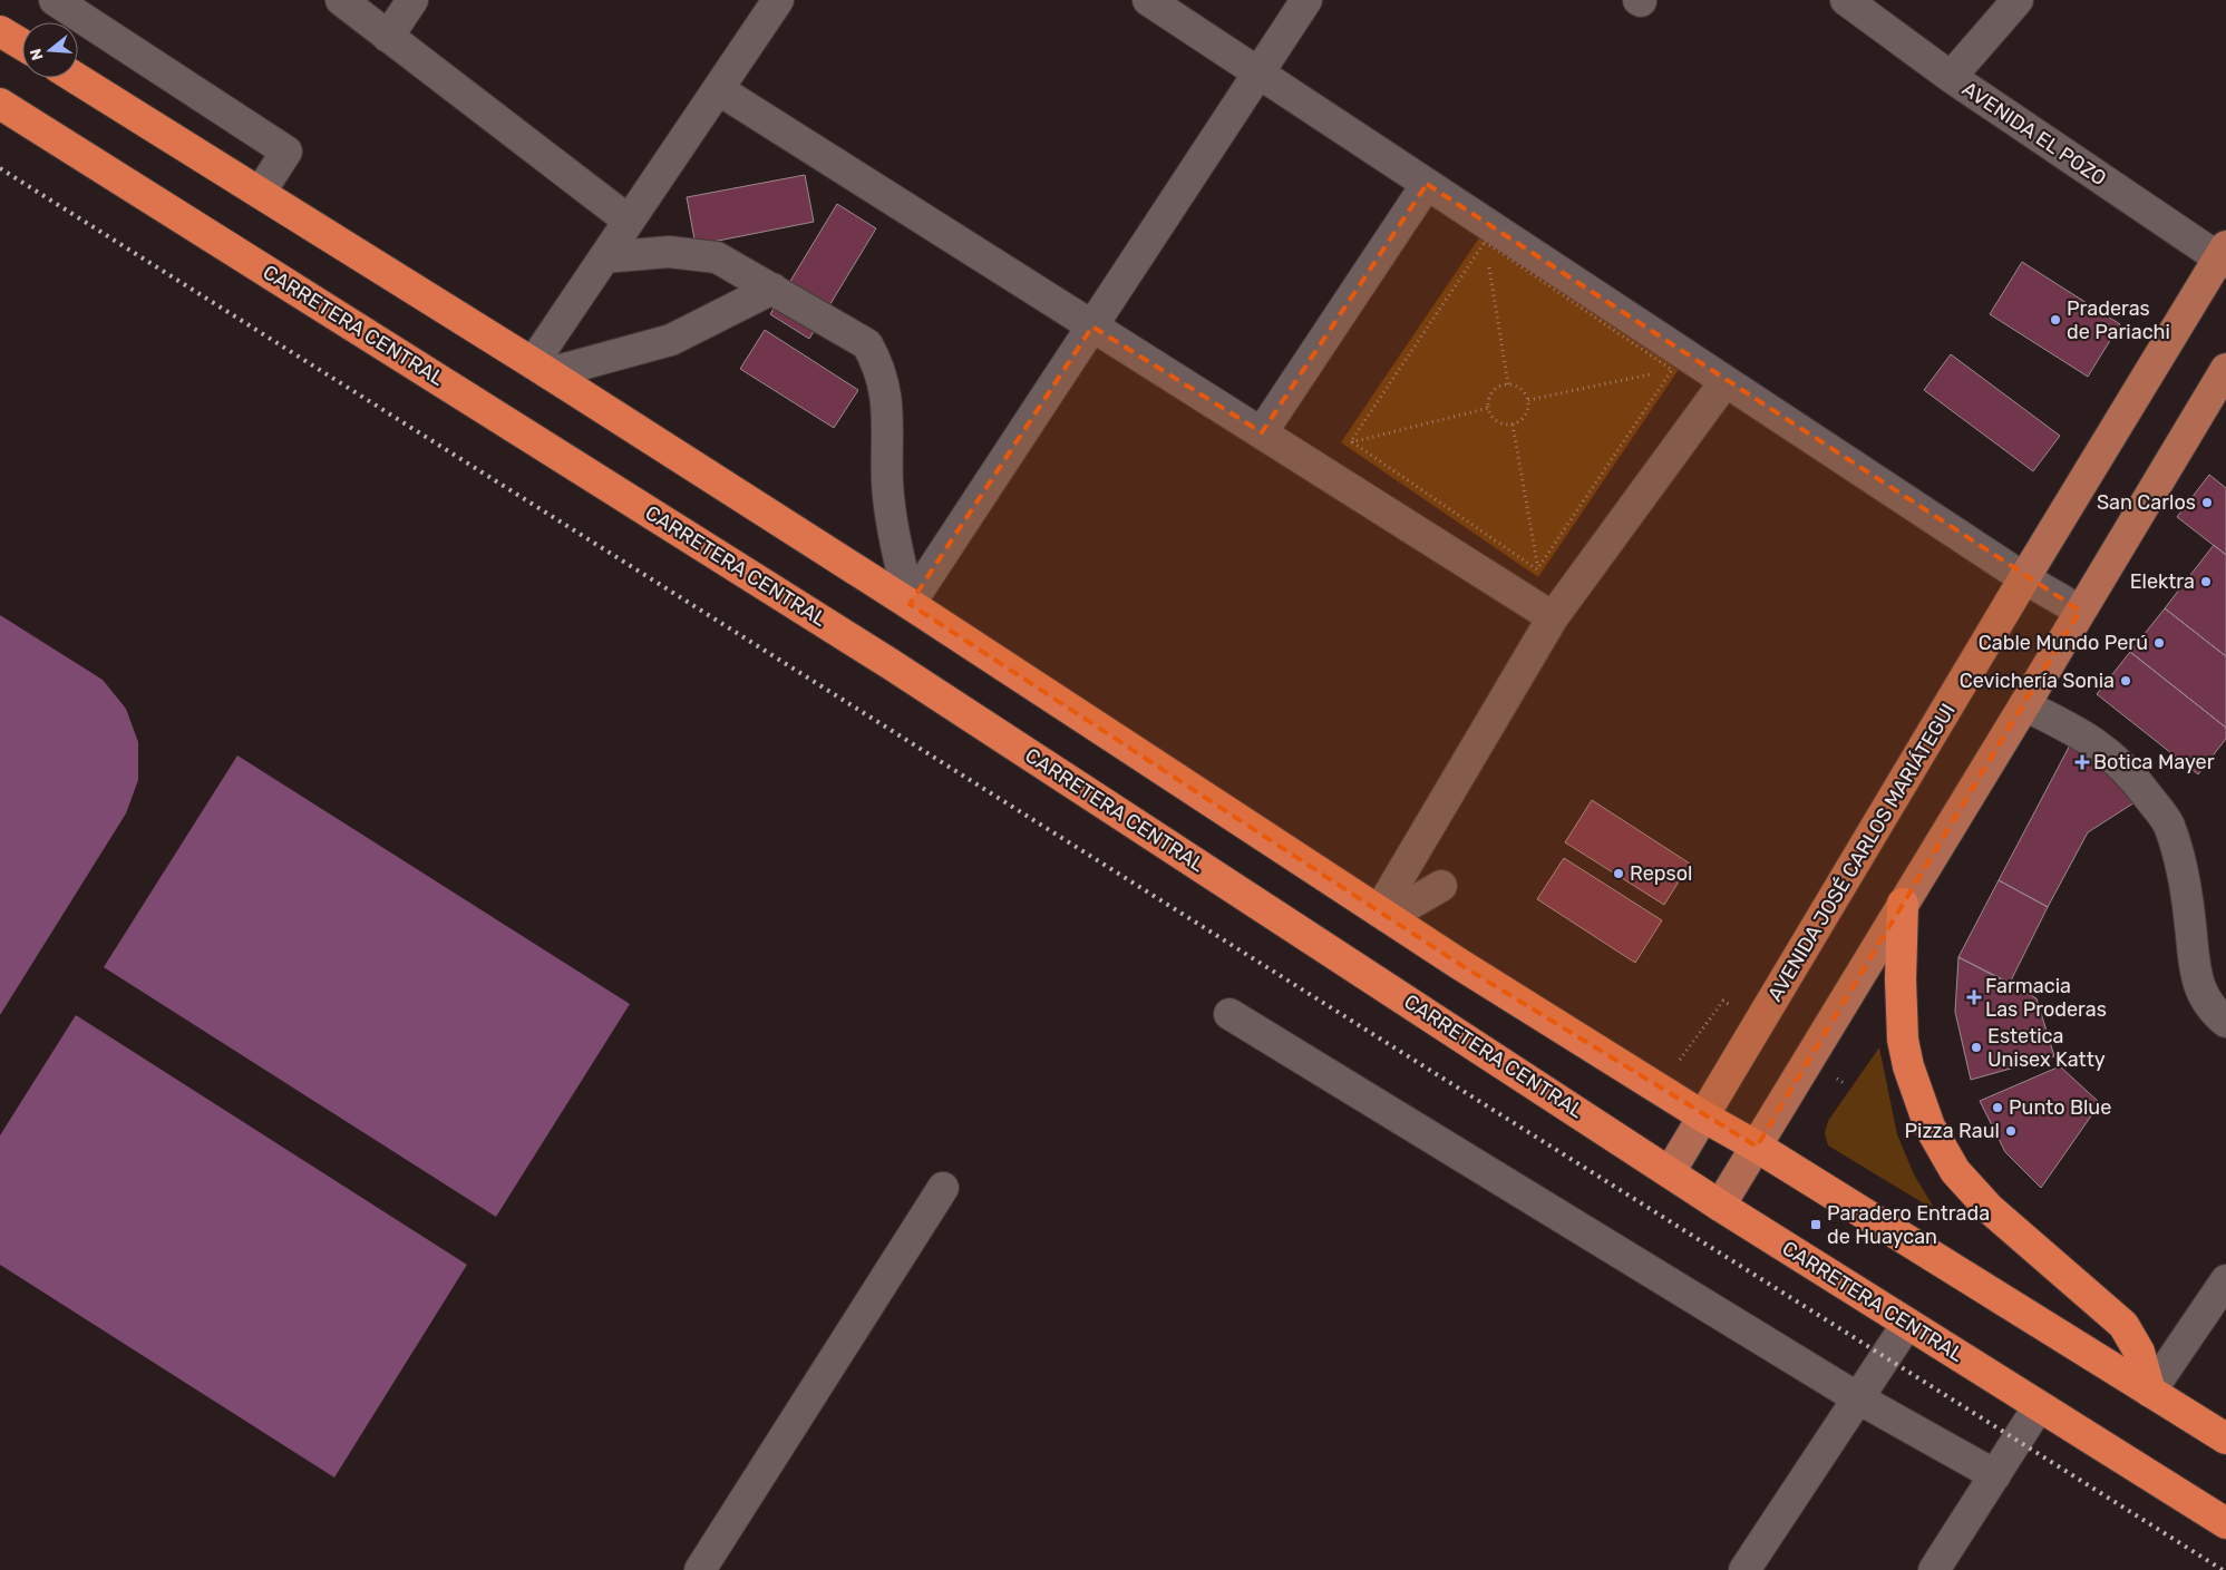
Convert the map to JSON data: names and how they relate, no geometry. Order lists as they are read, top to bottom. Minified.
{"streets":{"highway":["CARRETERA CENTRAL"],"main road":["AVENIDA JOSÉ CARLOS MARIÁTEGUI"],"street":["AVENIDA EL POZO"]},"crossings":[["AVENIDA EL POZO","AVENIDA JOSÉ CARLOS MARIÁTEGUI"],["CARRETERA CENTRAL","AVENIDA JOSÉ CARLOS MARIÁTEGUI"]],"places":{"other":["Praderas de Pariachi","San Carlos","Elektra","Cable Mundo Perú","Cevichería Sonia","Repsol","Estetica Unisex Katty","Punto Blue","Pizza Raul"],"health":["Botica Mayer","Farmacia Las Proderas"],"transit":["Paradero Entrada de Huaycan"]},"north":"left"}
